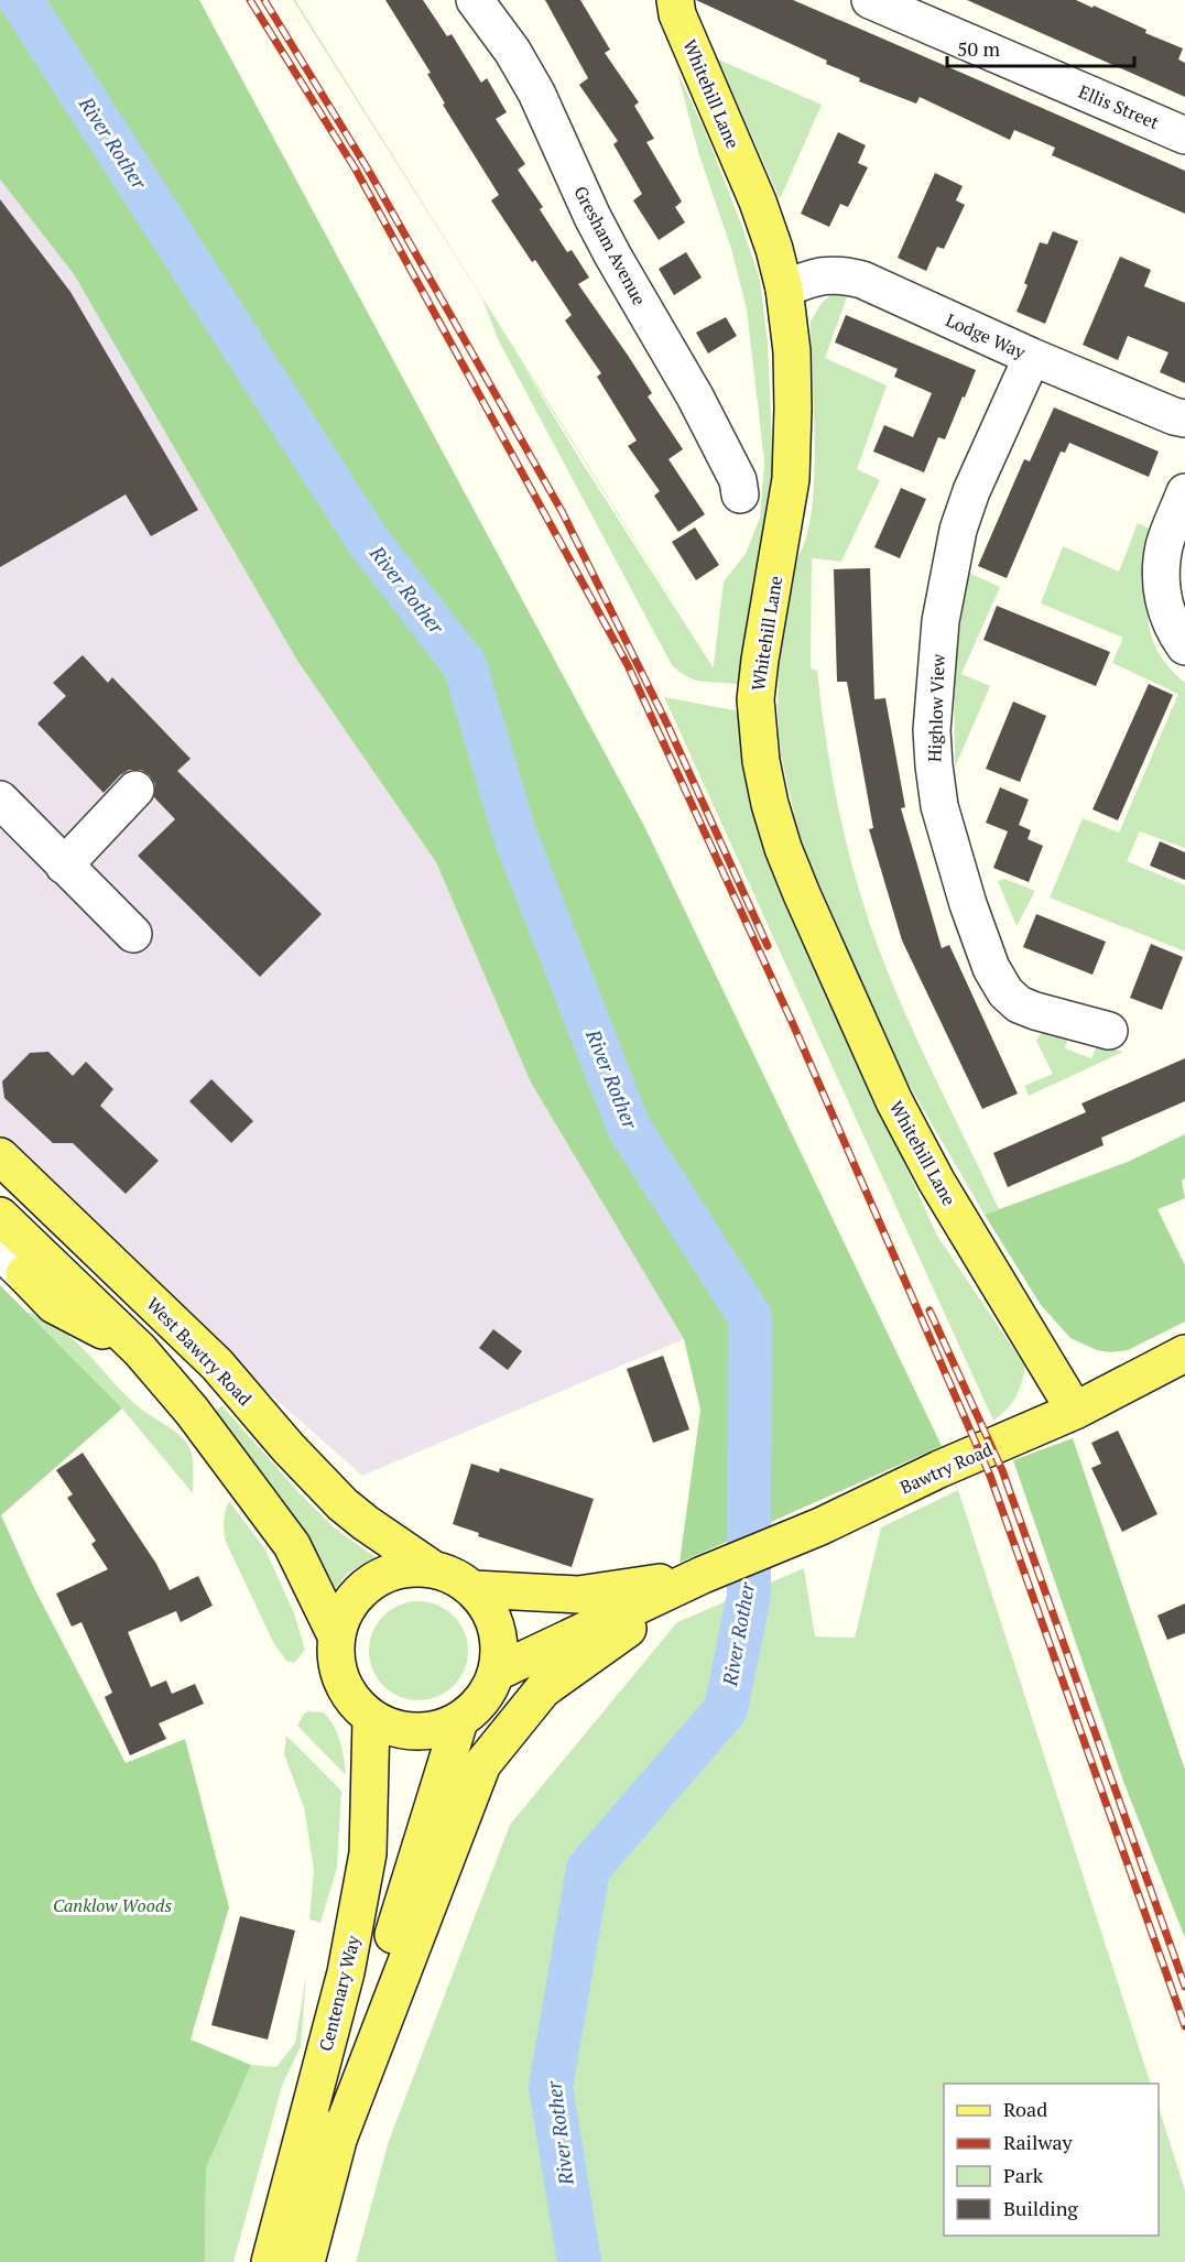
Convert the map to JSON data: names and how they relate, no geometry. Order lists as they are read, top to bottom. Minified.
{"streets":{"main road":["Whitehill Lane","West Bawtry Road","Bawtry Road","Centenary Way"],"street":["Ellis Street","Gresham Avenue","Lodge Way","Highlow View"]},"crossings":[["Whitehill Lane","Lodge Way"],["Whitehill Lane","Bawtry Road"],["Lodge Way","Highlow View"],["West Bawtry Road","Bawtry Road"],["West Bawtry Road","Centenary Way"],["Bawtry Road","Centenary Way"]],"water":["River Rother"],"parks":["Canklow Woods"],"legend":["Road","Railway","Park","Building"],"scale_bar":"50 m"}
